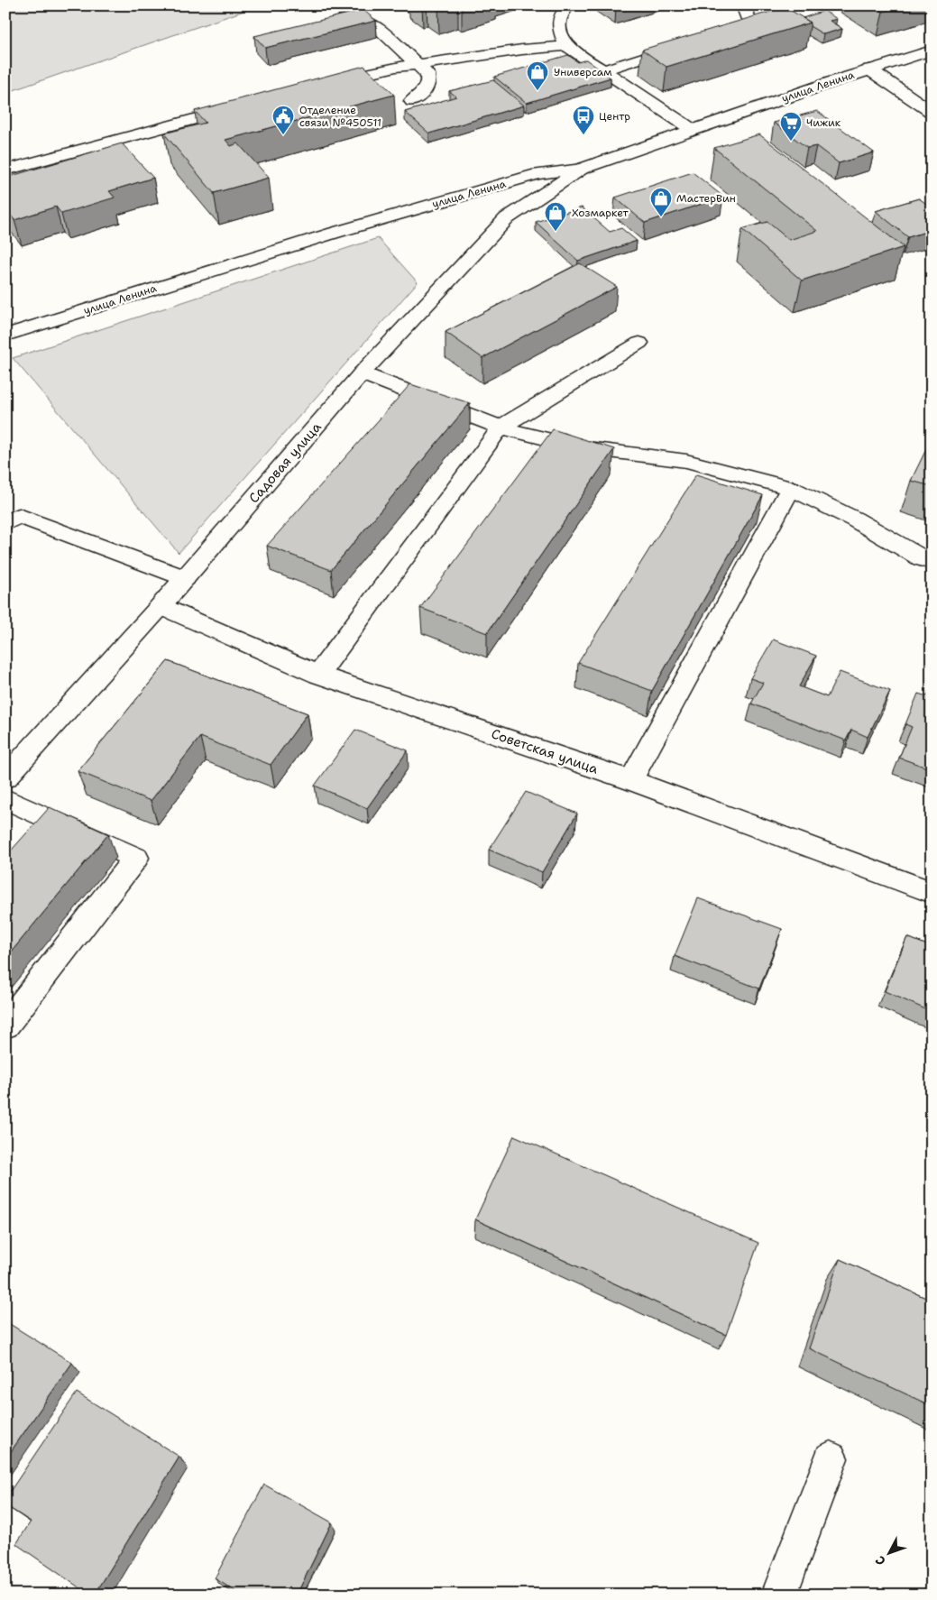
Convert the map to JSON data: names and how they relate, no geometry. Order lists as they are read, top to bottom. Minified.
{"streets":{"street":["улица Ленина","Садовая улица","Советская улица"]},"crossings":[["улица Ленина","Садовая улица"],["Садовая улица","Советская улица"]],"places":{"shop":["Универсам","МастерВин","Хозмаркет"],"public building":["Отделение связи №450511"],"bus stop":["Центр"],"supermarket":["Чижик"]},"north":"bottom left"}
